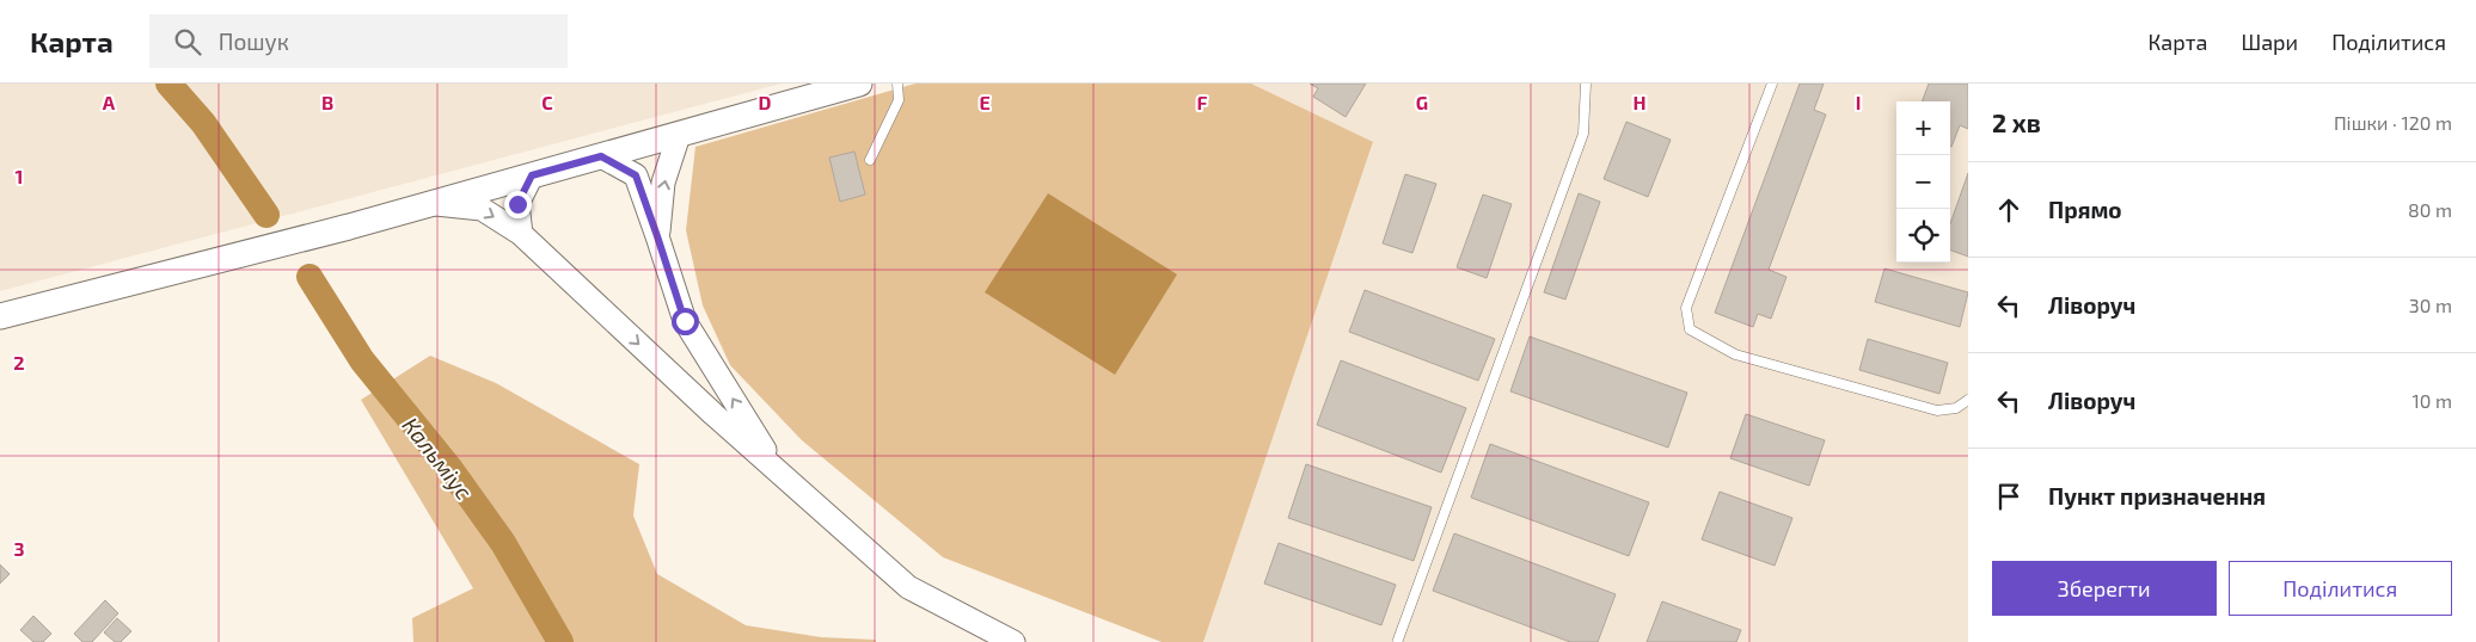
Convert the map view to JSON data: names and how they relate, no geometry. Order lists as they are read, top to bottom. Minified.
{"water":["Кальміус"],"page":{"header":"Карта","search":"Пошук","nav":["Карта","Шари","Поділитися"],"heading":["2 хв","Пішки · 120 m"],"map_buttons":["+","−"],"list":[["Прямо","80 m"],["Ліворуч","30 m"],["Ліворуч","10 m"],"Пункт призначення"],"buttons":["Зберегти","Поділитися"]},"grid":{"columns":["A","B","C","D","E","F","G","H","I"],"rows":["1","2","3"]}}
